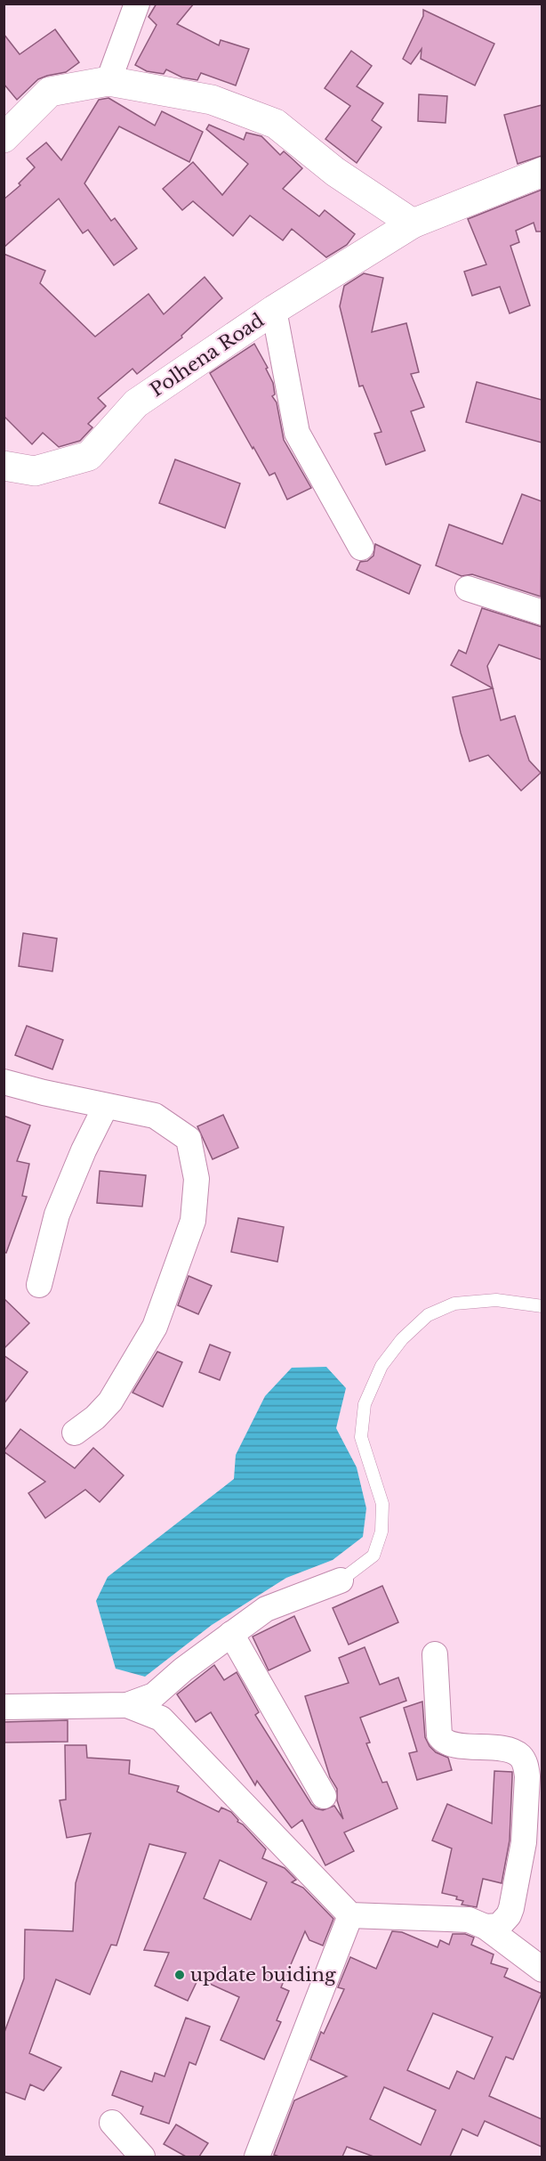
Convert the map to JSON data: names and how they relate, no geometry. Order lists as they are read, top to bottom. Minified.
{"streets":{"street":["Polhena Road"]},"places":["update buiding"]}
